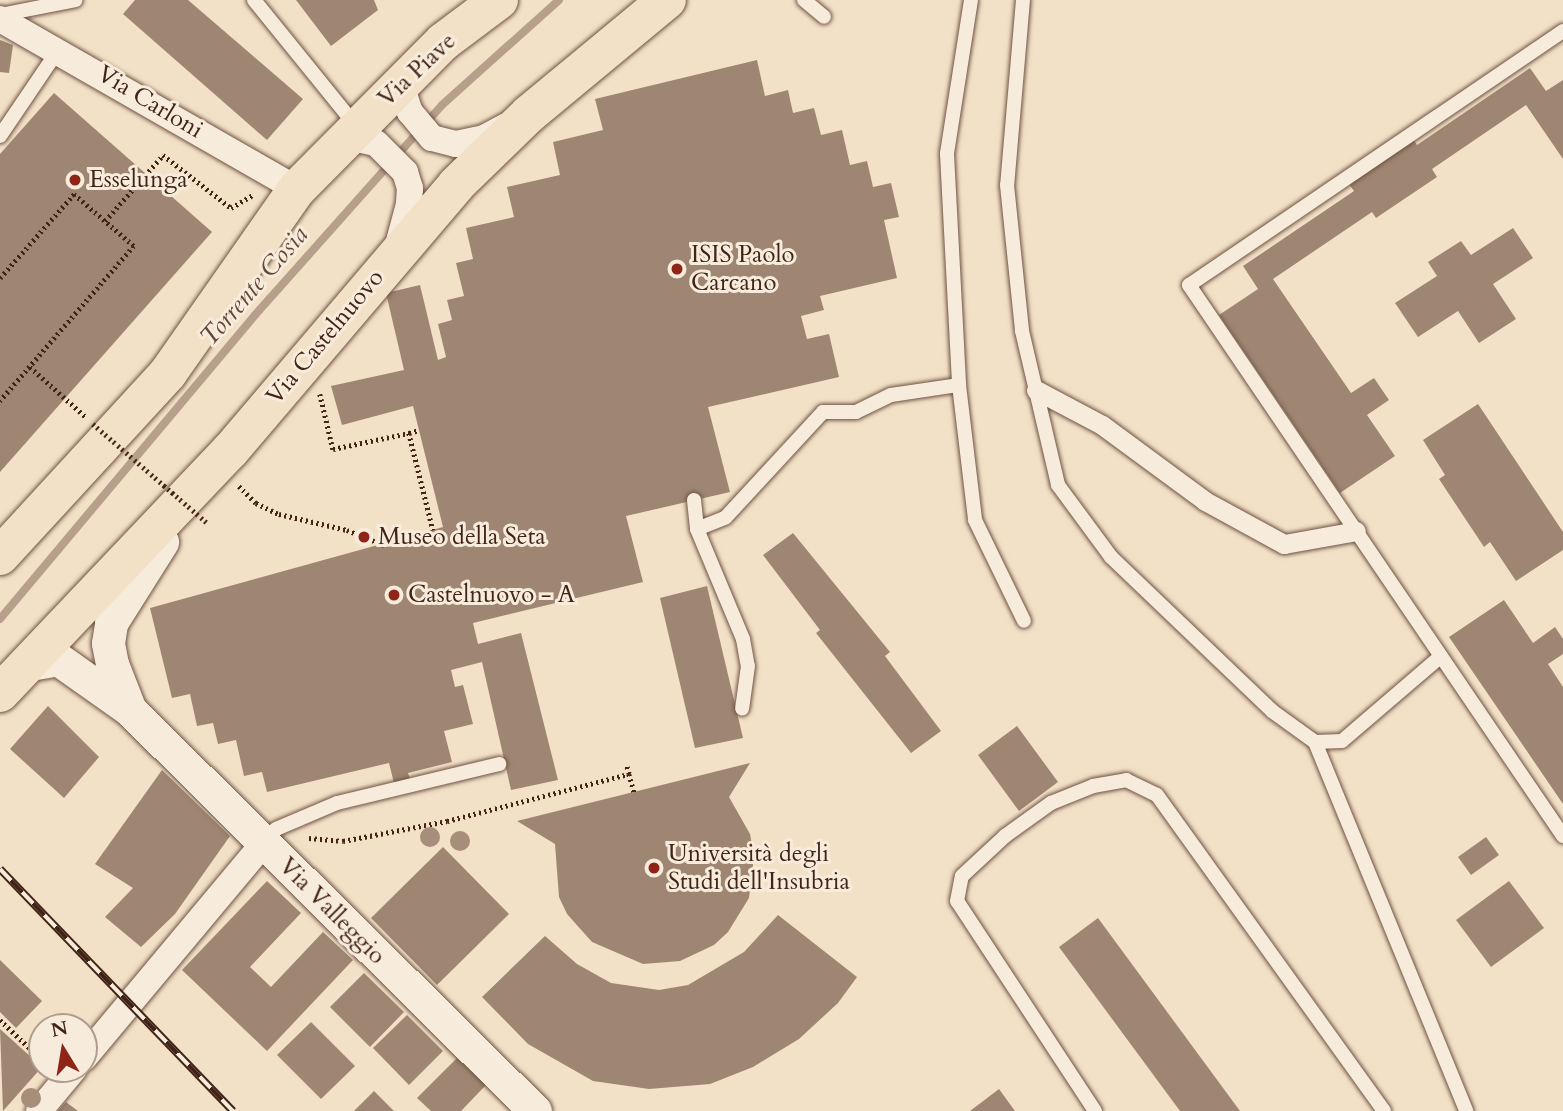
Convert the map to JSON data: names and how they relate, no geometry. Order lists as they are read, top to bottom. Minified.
{"streets":{"main road":["Via Piave","Via Castelnuovo"],"street":["Via Carloni","Via Valleggio"]},"crossings":[["Via Piave","Via Carloni"],["Via Castelnuovo","Via Valleggio"]],"water":["Torrente Cosia"],"places":["Esselunga","ISIS Paolo Carcano","Museo della Seta","Castelnuovo - A","Università degli Studi dell'Insubria"],"north":"top"}
